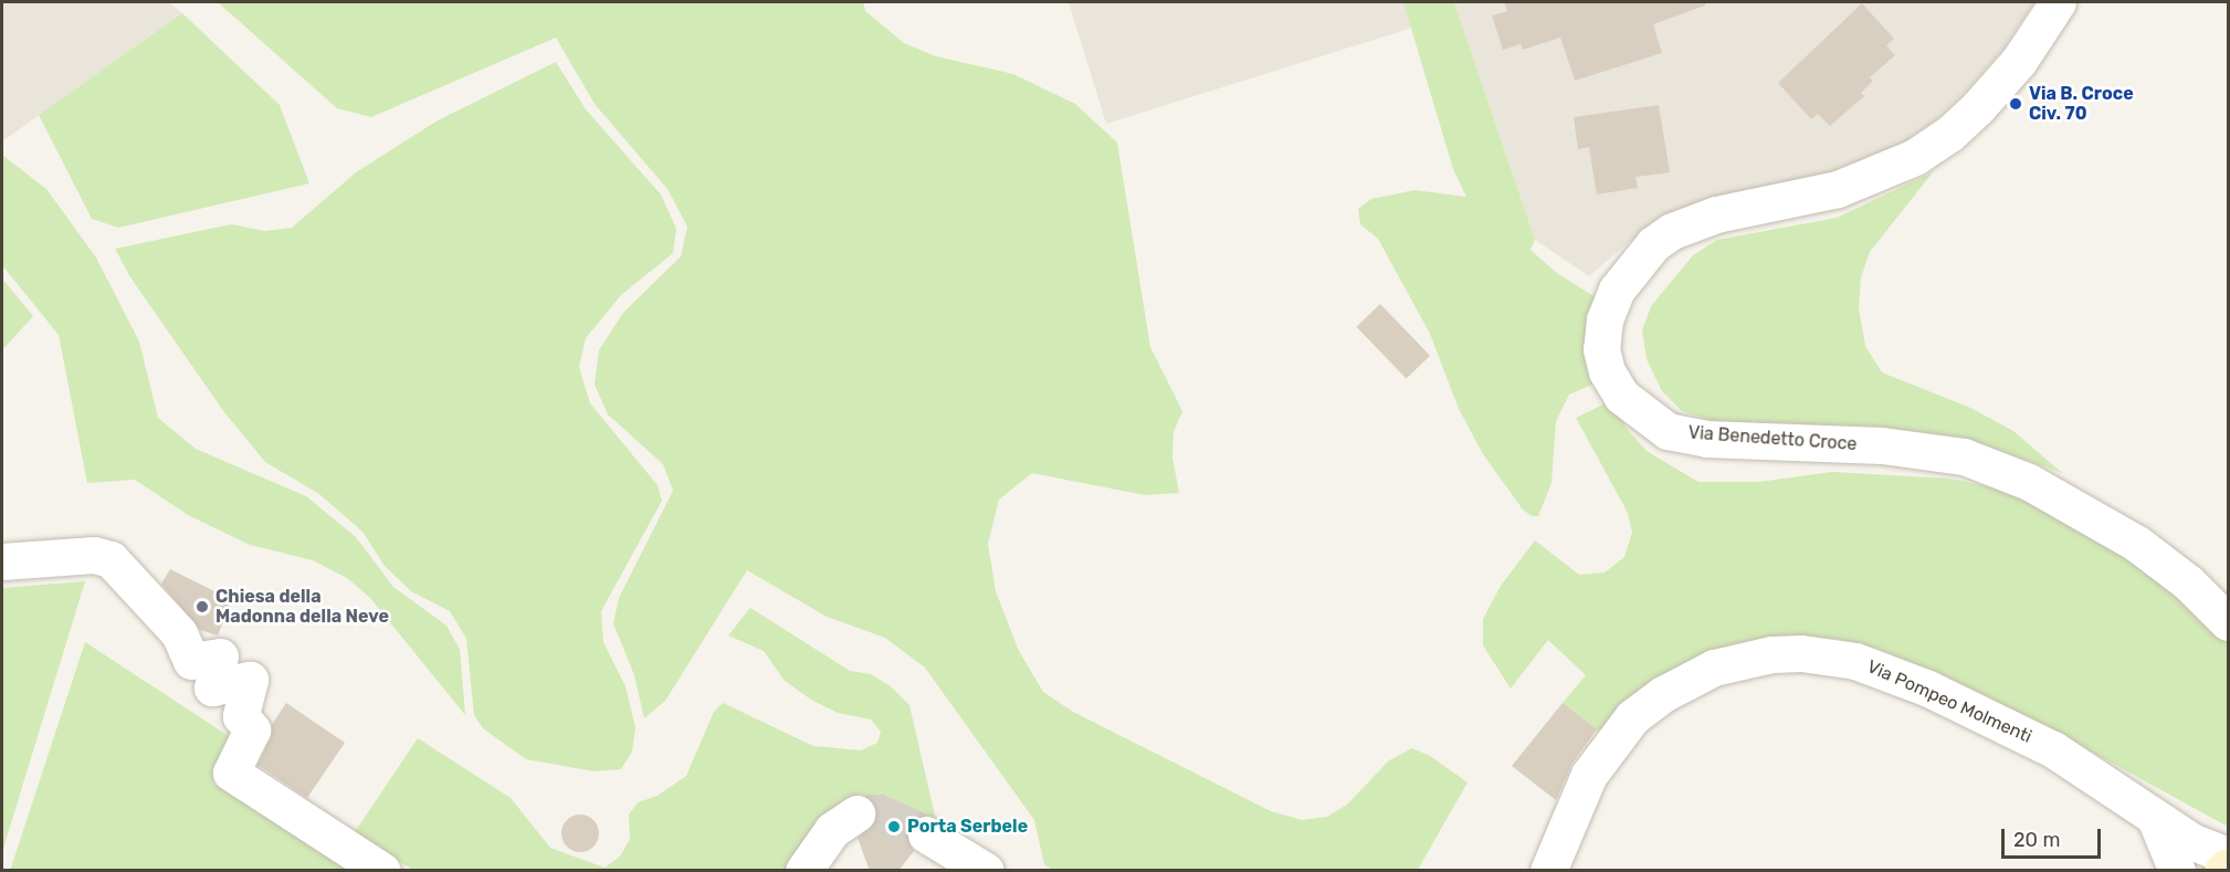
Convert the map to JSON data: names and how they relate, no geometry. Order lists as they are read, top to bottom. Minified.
{"streets":{"street":["Via Benedetto Croce","Via Pompeo Molmenti"]},"places":["Via B. Croce Civ. 70","Chiesa della Madonna della Neve","Porta Serbele"],"scale_bar":"20 m"}
